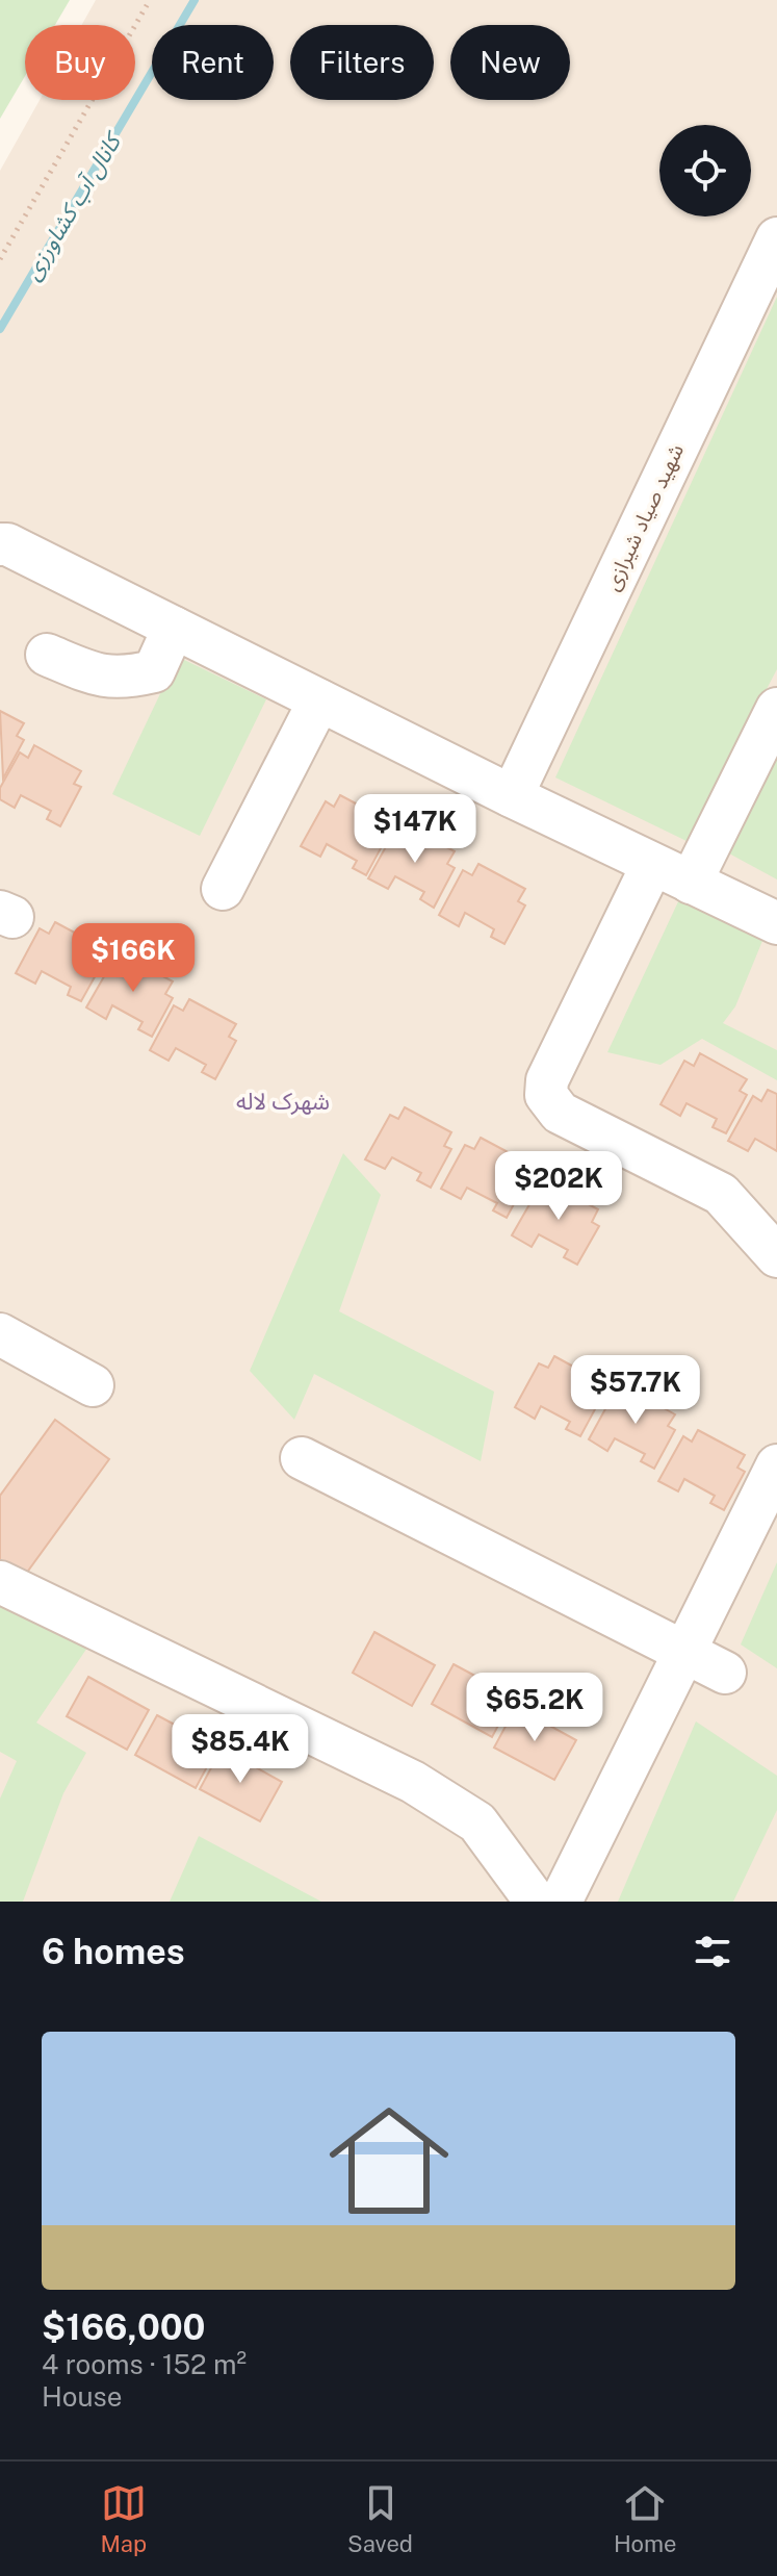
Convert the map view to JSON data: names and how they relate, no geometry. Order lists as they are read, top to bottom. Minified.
{"streets":{"street":["شهید صیاد شیرازی"]},"districts":["شهرک لاله"],"water":["کانال آب کشاورزی"],"page":{"chip":["Buy","Rent","Filters","New"],"price":["$147K","$166K","$202K","$57.7K","$65.2K","$85.4K"],"heading":"6 homes","list":[{"name":"$166,000","note":"4 rooms · 152 m² · House"}],"tabs":["Map","Saved","Home"]}}
